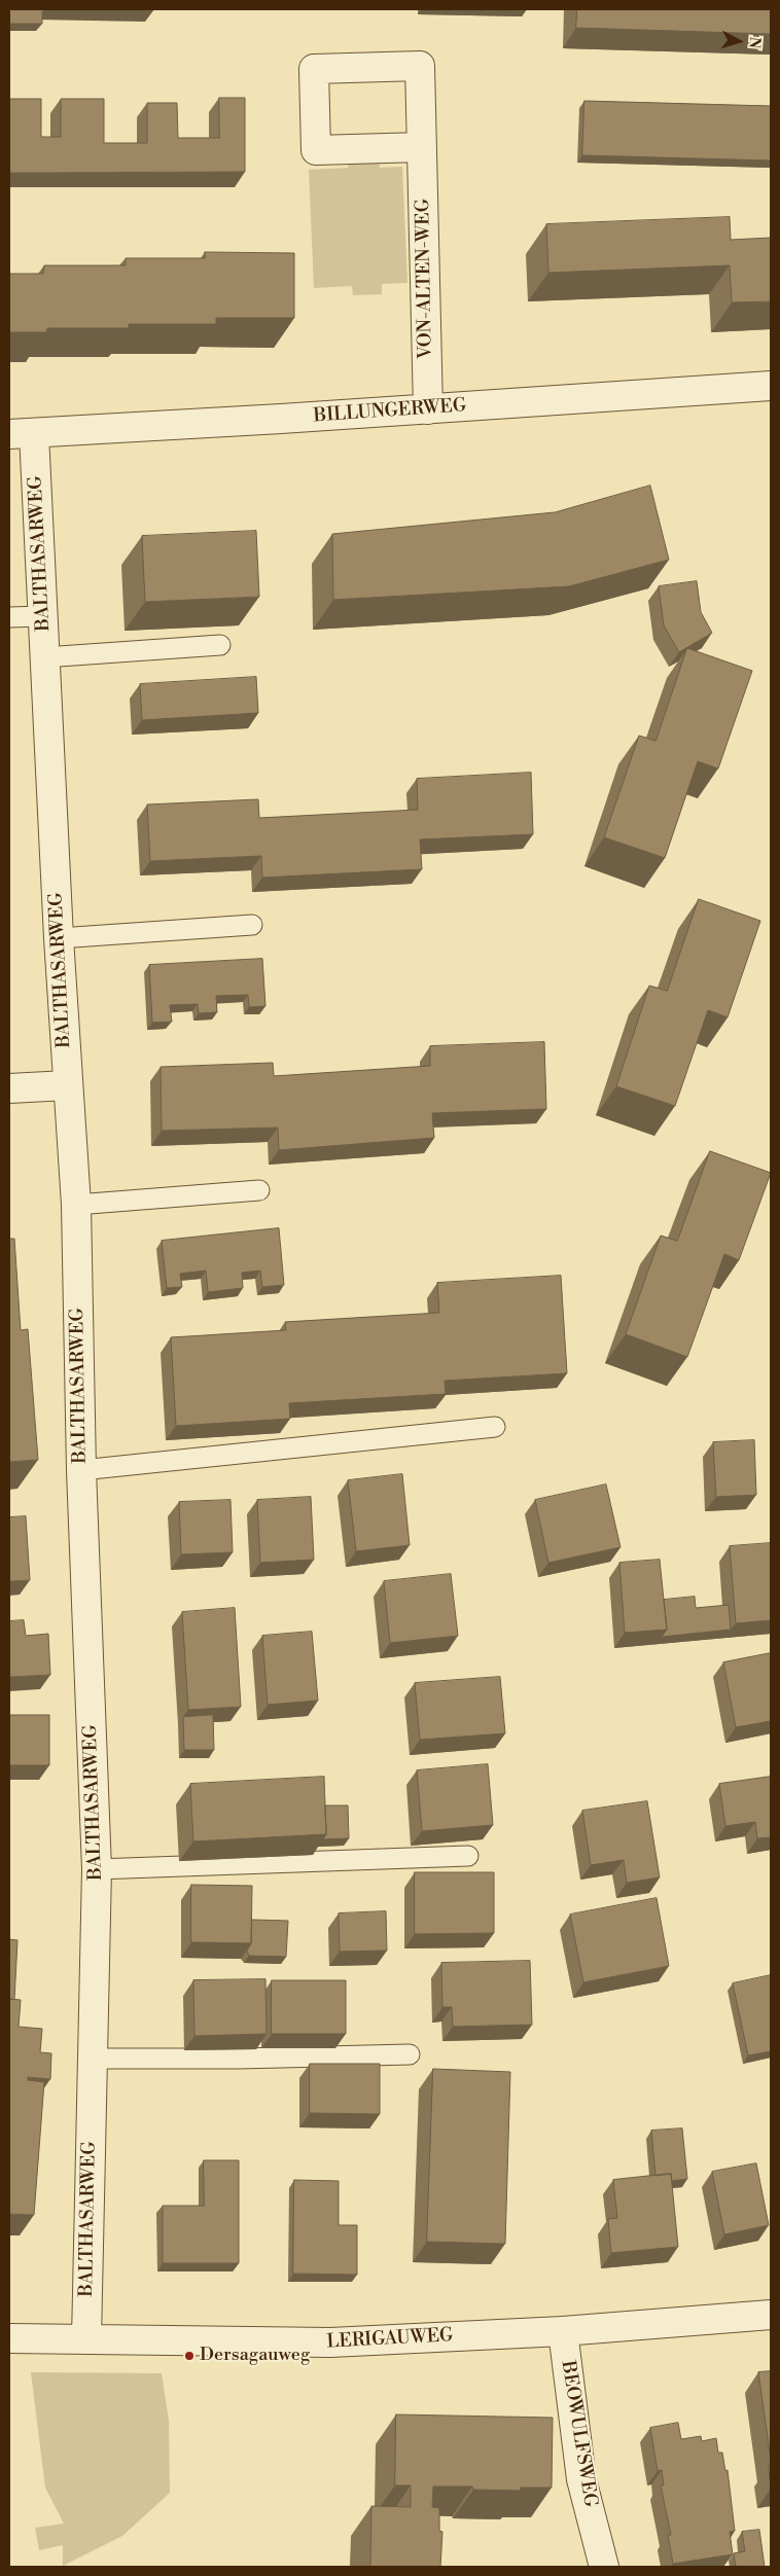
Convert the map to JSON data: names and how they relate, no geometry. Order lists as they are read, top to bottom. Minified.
{"streets":{"street":["VON-ALTEN-WEG","BILLUNGERWEG","BALTHASARWEG","LERIGAUWEG","BEOWULFSWEG"]},"crossings":[["VON-ALTEN-WEG","BILLUNGERWEG"],["BILLUNGERWEG","BALTHASARWEG"],["BALTHASARWEG","LERIGAUWEG"],["LERIGAUWEG","BEOWULFSWEG"]],"places":["Dersagauweg"],"north":"right"}
